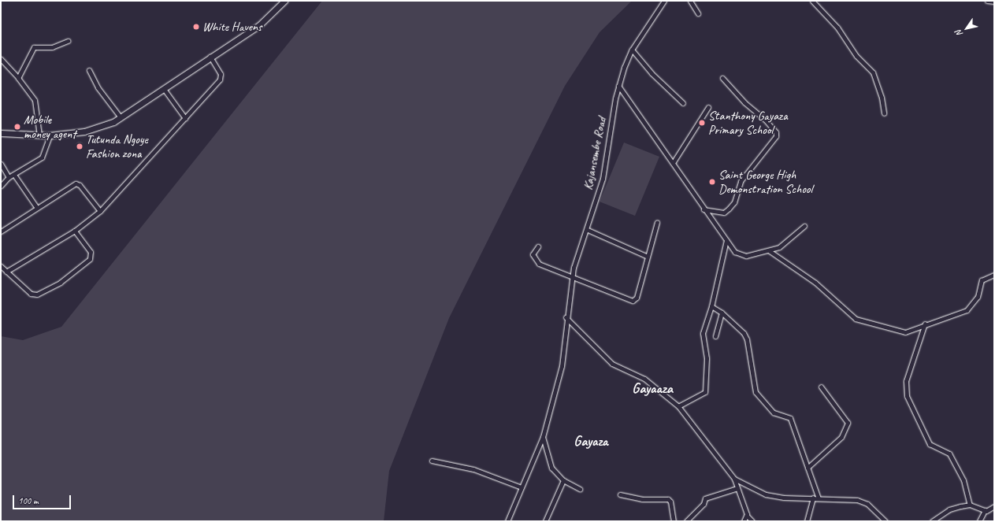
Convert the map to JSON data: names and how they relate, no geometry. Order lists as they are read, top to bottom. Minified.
{"streets":{"street":["Kajansembe Road"]},"districts":["Gayaaza","Gayaza"],"places":["White Havens","Stanthony Gayaza Primary School","Mobile money agent","Tutunda Ngoye Fashion zona","Saint George High Demonstration School"],"scale_bar":"100 m","north":"bottom left"}
